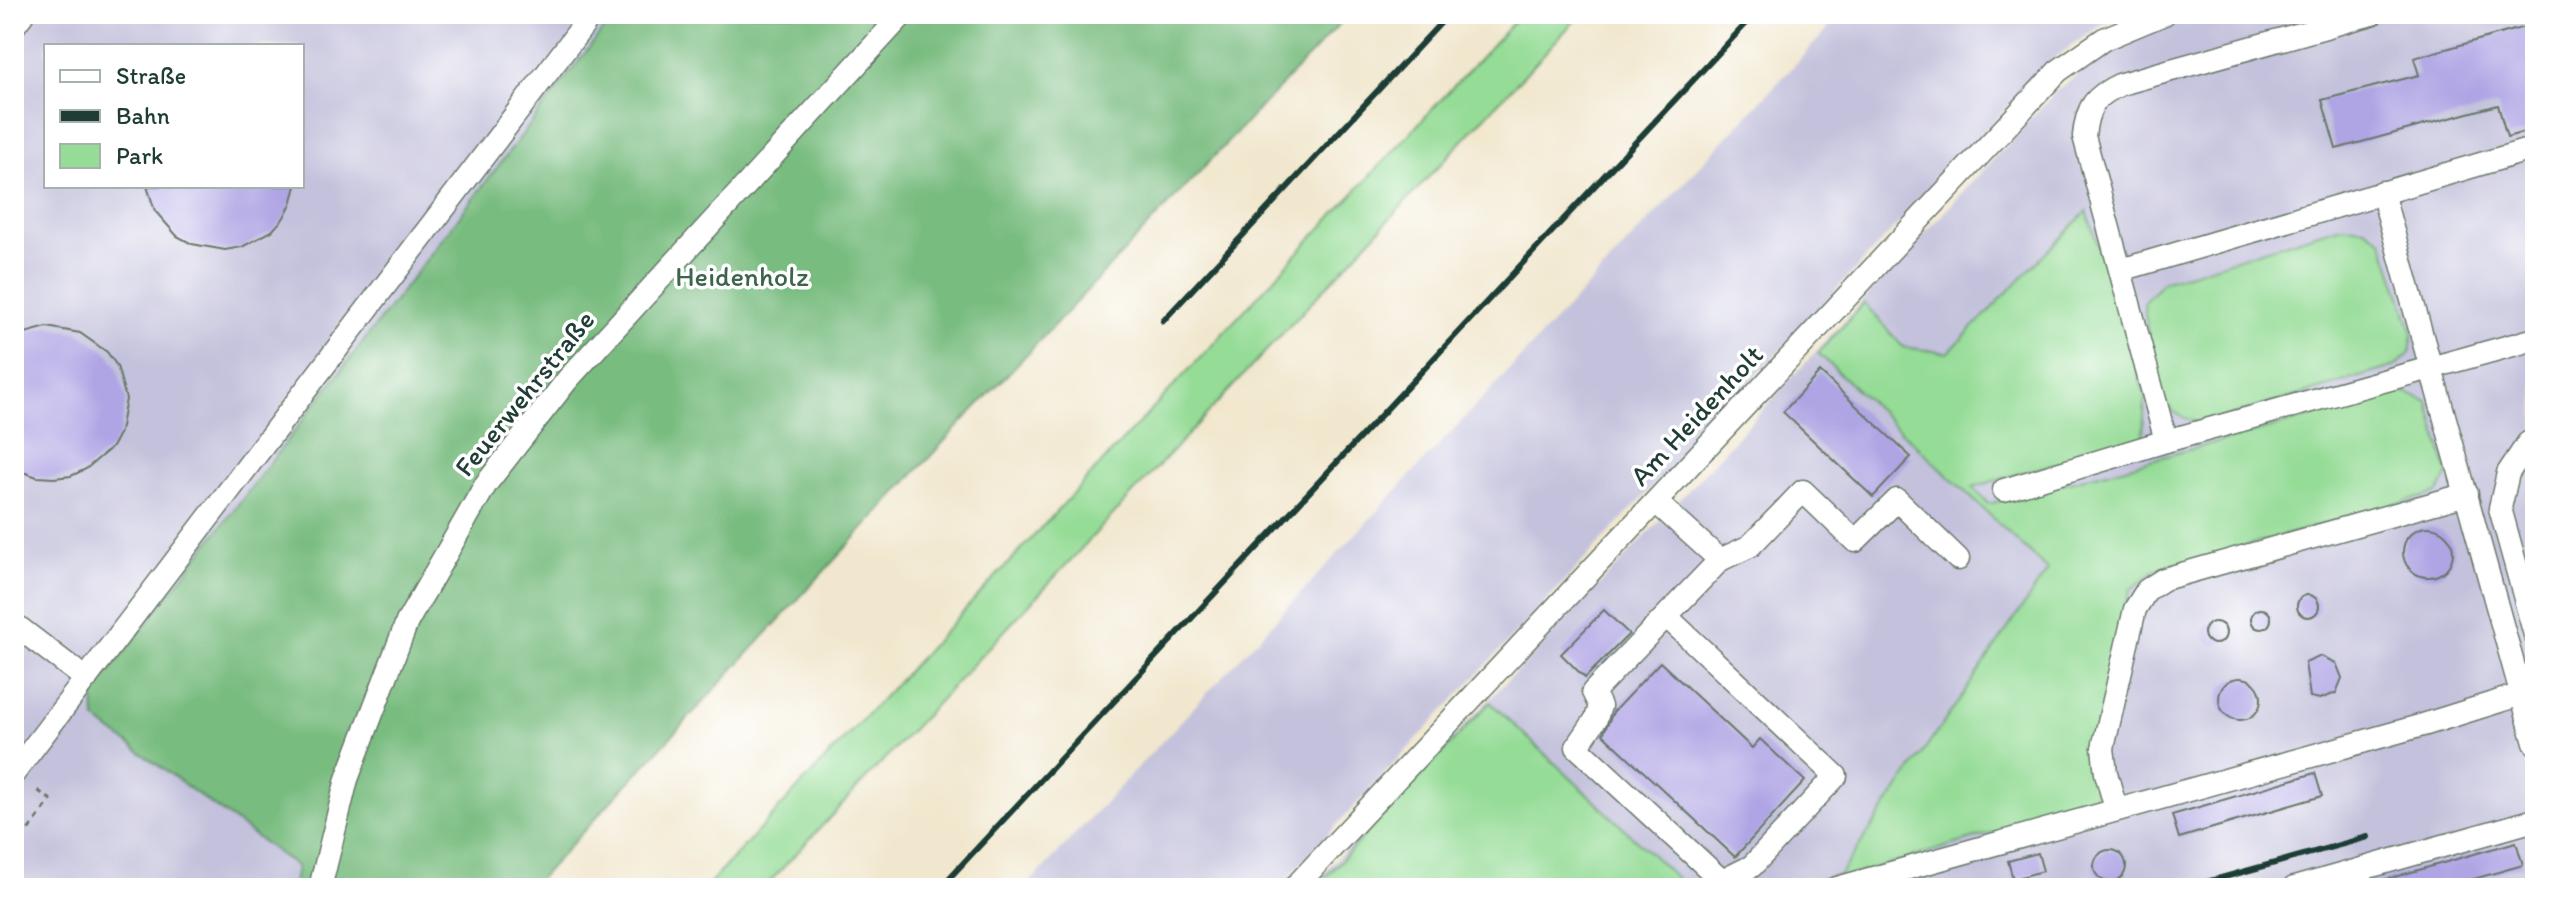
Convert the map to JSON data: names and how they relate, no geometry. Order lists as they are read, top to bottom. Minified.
{"streets":{"street":["Feuerwehrstraße","Am Heidenholt"]},"parks":["Heidenholz"],"legend":["Straße","Bahn","Park"]}
